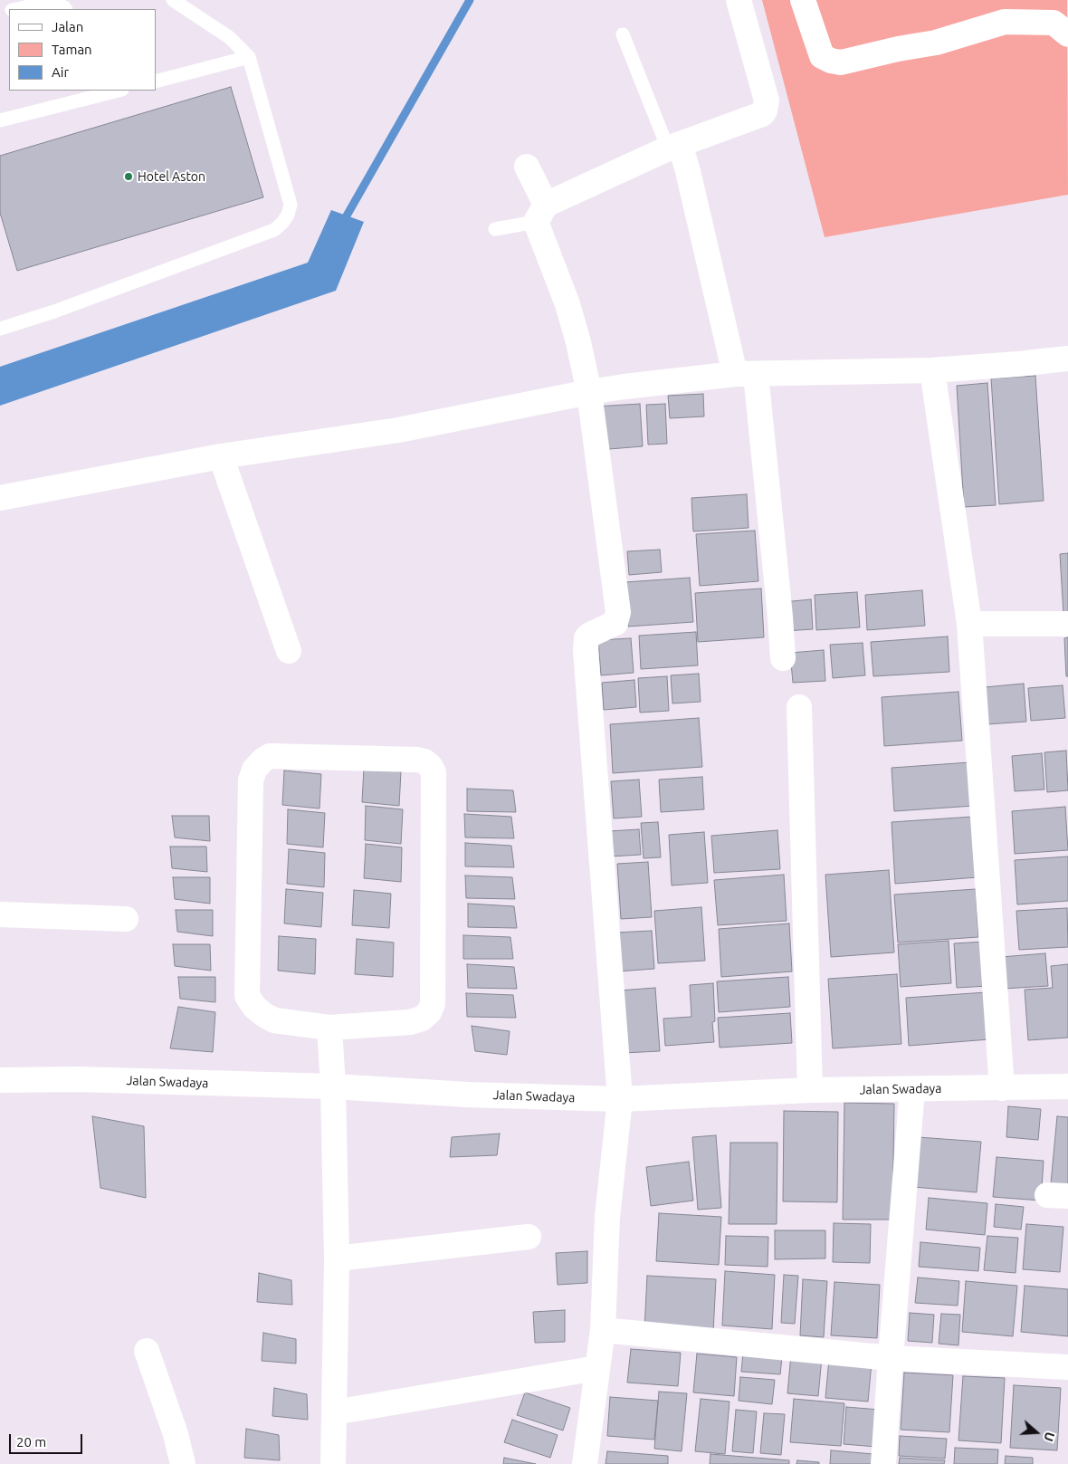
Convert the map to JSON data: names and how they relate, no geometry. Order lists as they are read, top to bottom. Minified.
{"streets":{"street":["Jalan Swadaya"]},"places":["Hotel Aston"],"legend":["Jalan","Taman","Air"],"scale_bar":"20 m","north":"right"}
